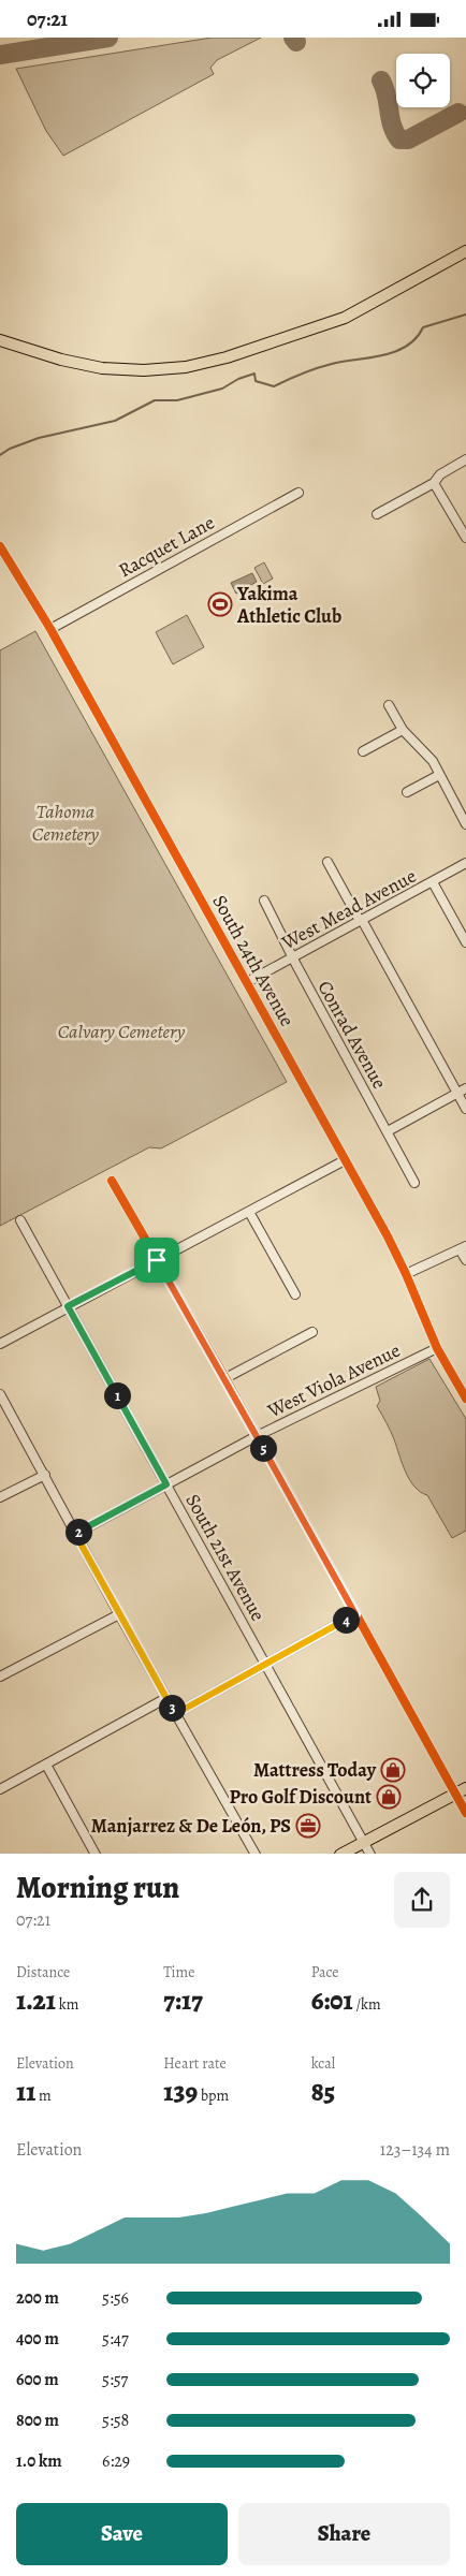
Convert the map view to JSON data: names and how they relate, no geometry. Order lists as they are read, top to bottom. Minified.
{"streets":{"street":["Racquet Lane","West Mead Avenue","South 24th Avenue","Conrad Avenue","West Viola Avenue","South 21st Avenue"]},"crossings":[["Racquet Lane","South 24th Avenue"],["West Mead Avenue","South 24th Avenue"],["West Mead Avenue","Conrad Avenue"],["South 24th Avenue","West Viola Avenue"],["West Viola Avenue","South 21st Avenue"]],"parks":["Tahoma Cemetery","Calvary Cemetery"],"places":{"sports":["Yakima Athletic Club"],"shop":["Mattress Today","Pro Golf Discount"],"office":["Manjarrez & De León, PS"]},"page":{"status":"07:21","pins":["1","5","2","4","3"],"heading":["Morning run","07:21"],"stats":[["Distance","1.21 km"],["Time","7:17"],["Pace","6:01 /km"],["Elevation","11 m"],["Heart rate","139 bpm"],["kcal","85"]],"chart":["Elevation","123–134 m"],"list":[{"name":"200 m","note":"5:56"},{"name":"400 m","note":"5:47"},{"name":"600 m","note":"5:57"},{"name":"800 m","note":"5:58"},{"name":"1.0 km","note":"6:29"}],"buttons":["Save","Share"]}}
